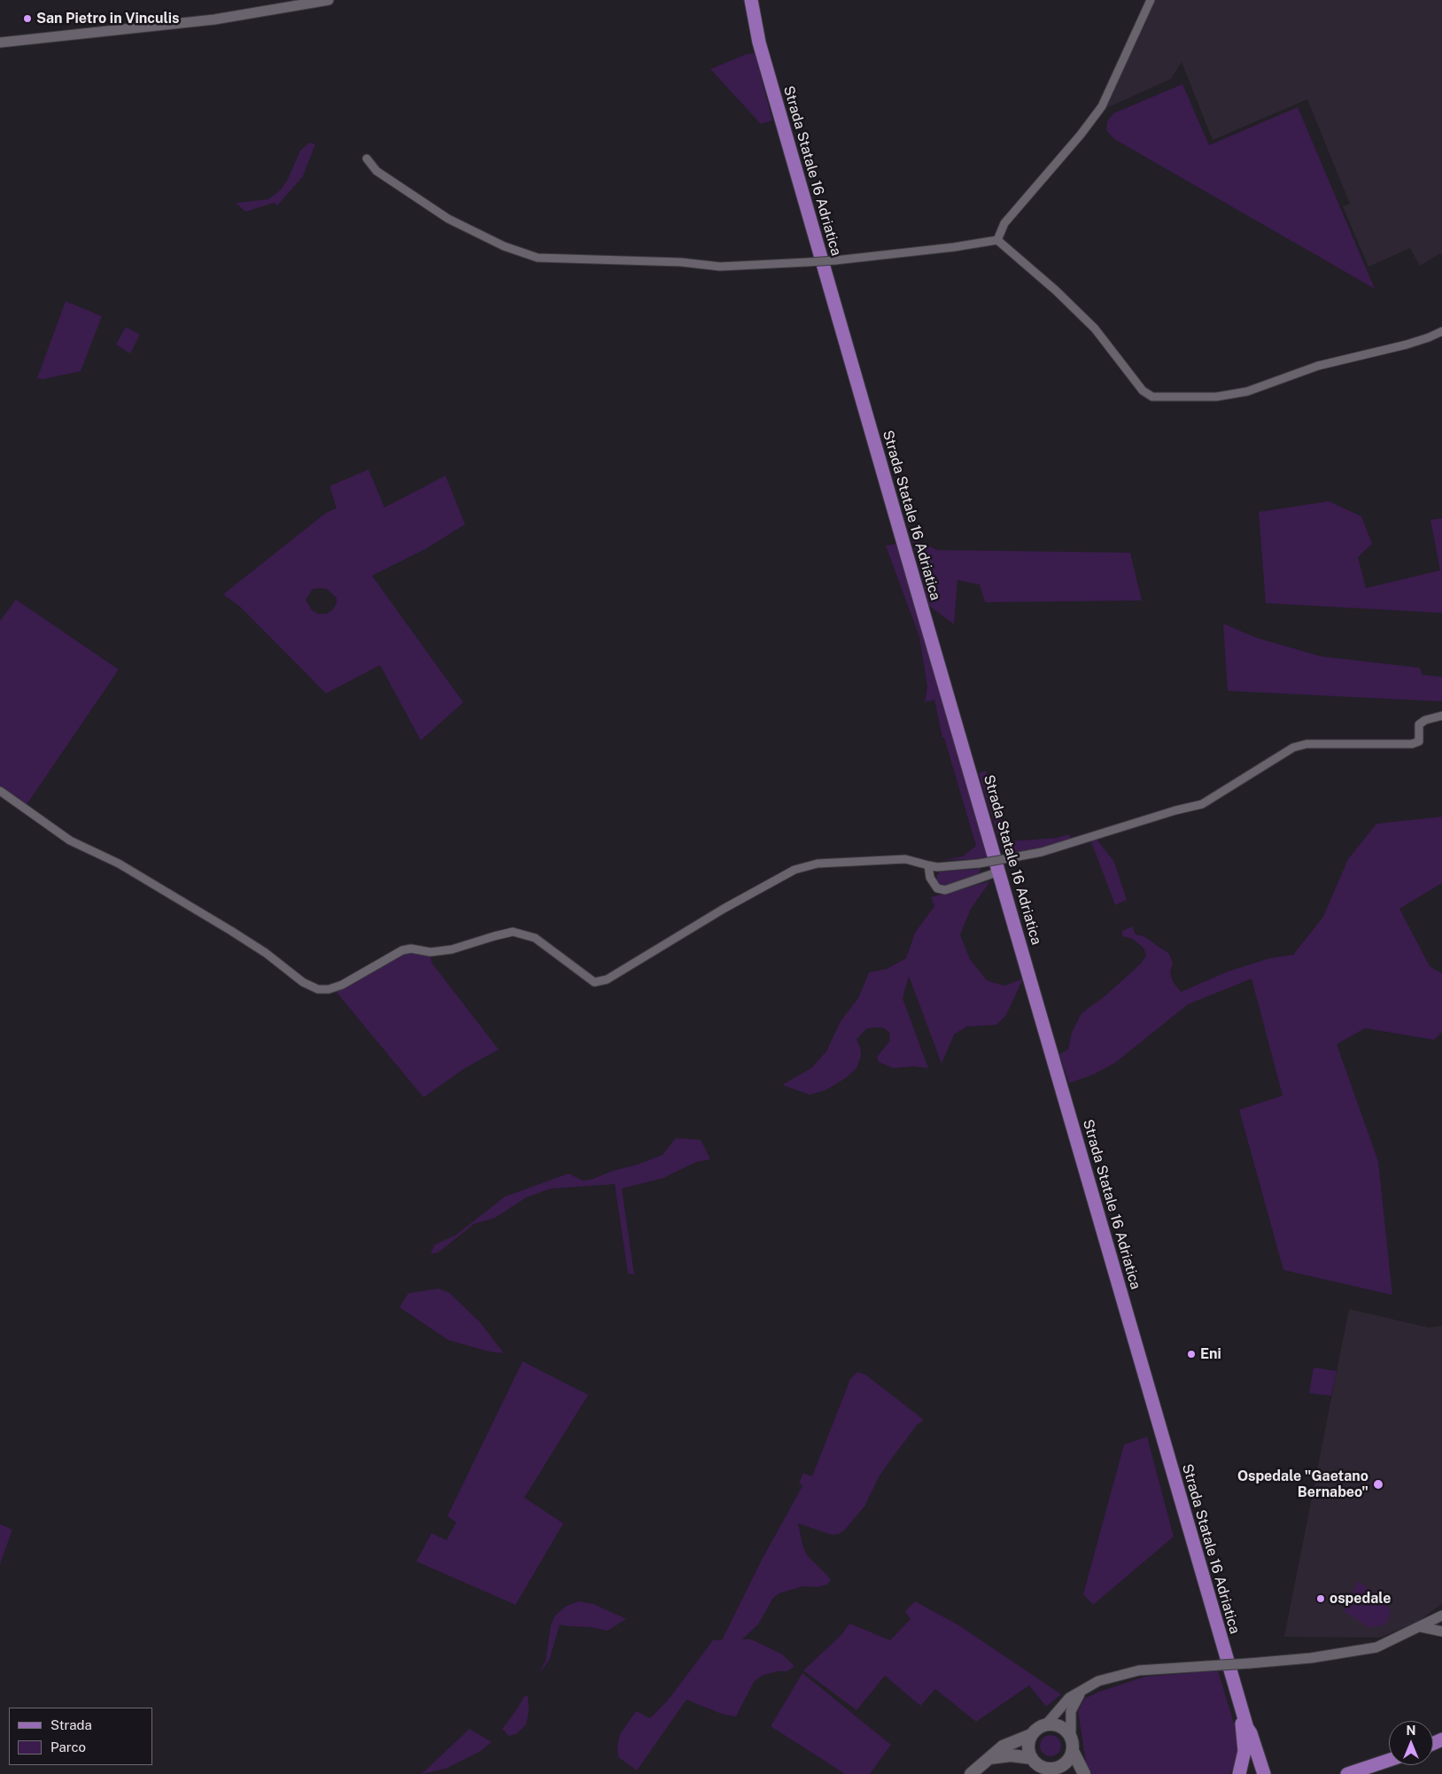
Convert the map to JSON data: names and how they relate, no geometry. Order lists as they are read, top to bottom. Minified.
{"streets":{"main road":["Strada Statale 16 Adriatica"]},"places":["San Pietro in Vinculis","Eni","Ospedale \"Gaetano Bernabeo\"","ospedale"],"legend":["Strada","Parco"],"north":"top"}
